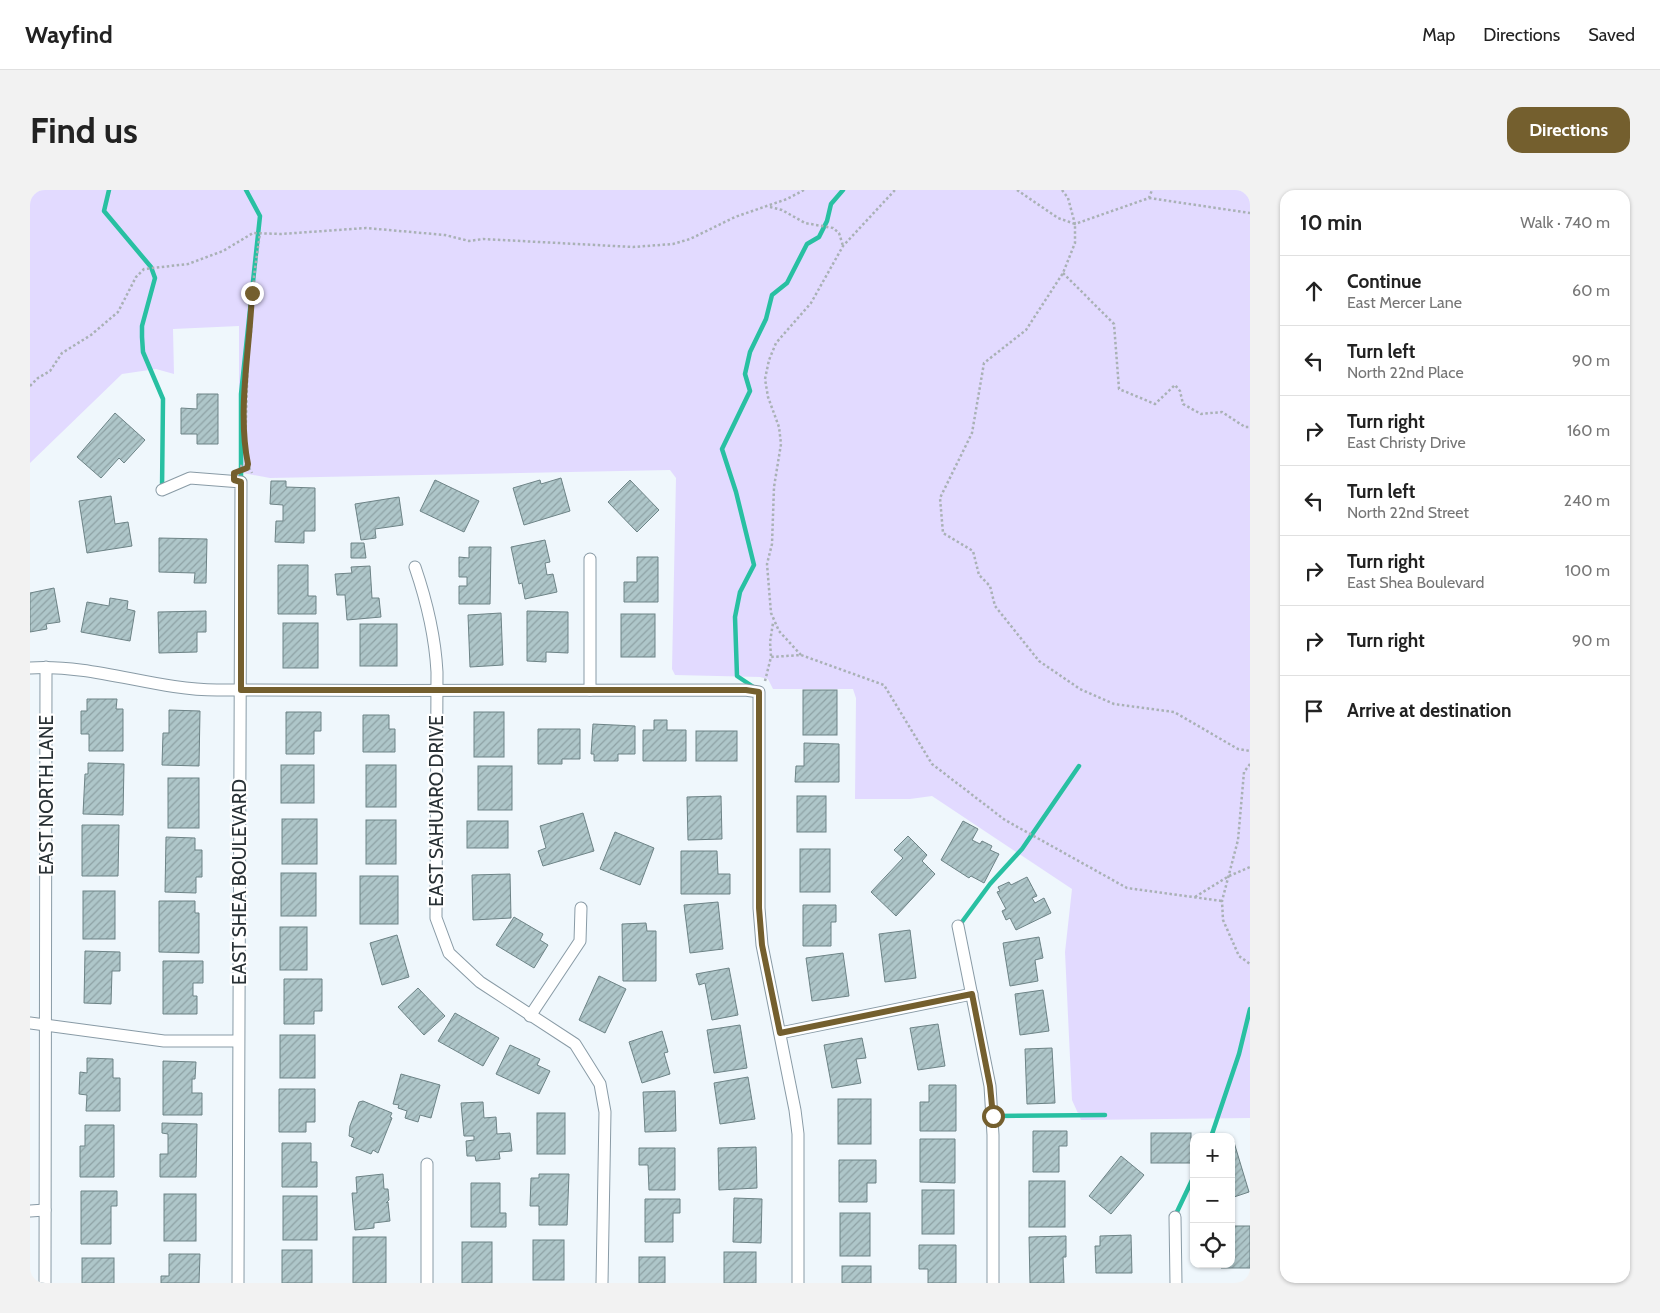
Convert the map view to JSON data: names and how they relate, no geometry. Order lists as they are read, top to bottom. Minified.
{"streets":{"street":["EAST NORTH LANE","EAST SAHUARO DRIVE","EAST SHEA BOULEVARD"]},"page":{"header":"Wayfind","nav":["Map","Directions","Saved"],"buttons":"Directions","title":"Find us","heading":["10 min","Walk · 740 m"],"list":[["Continue","East Mercer Lane","60 m"],["Turn left","North 22nd Place","90 m"],["Turn right","East Christy Drive","160 m"],["Turn left","North 22nd Street","240 m"],["Turn right","East Shea Boulevard","100 m"],["Turn right","90 m"],"Arrive at destination"],"map_buttons":["+","−"]}}
